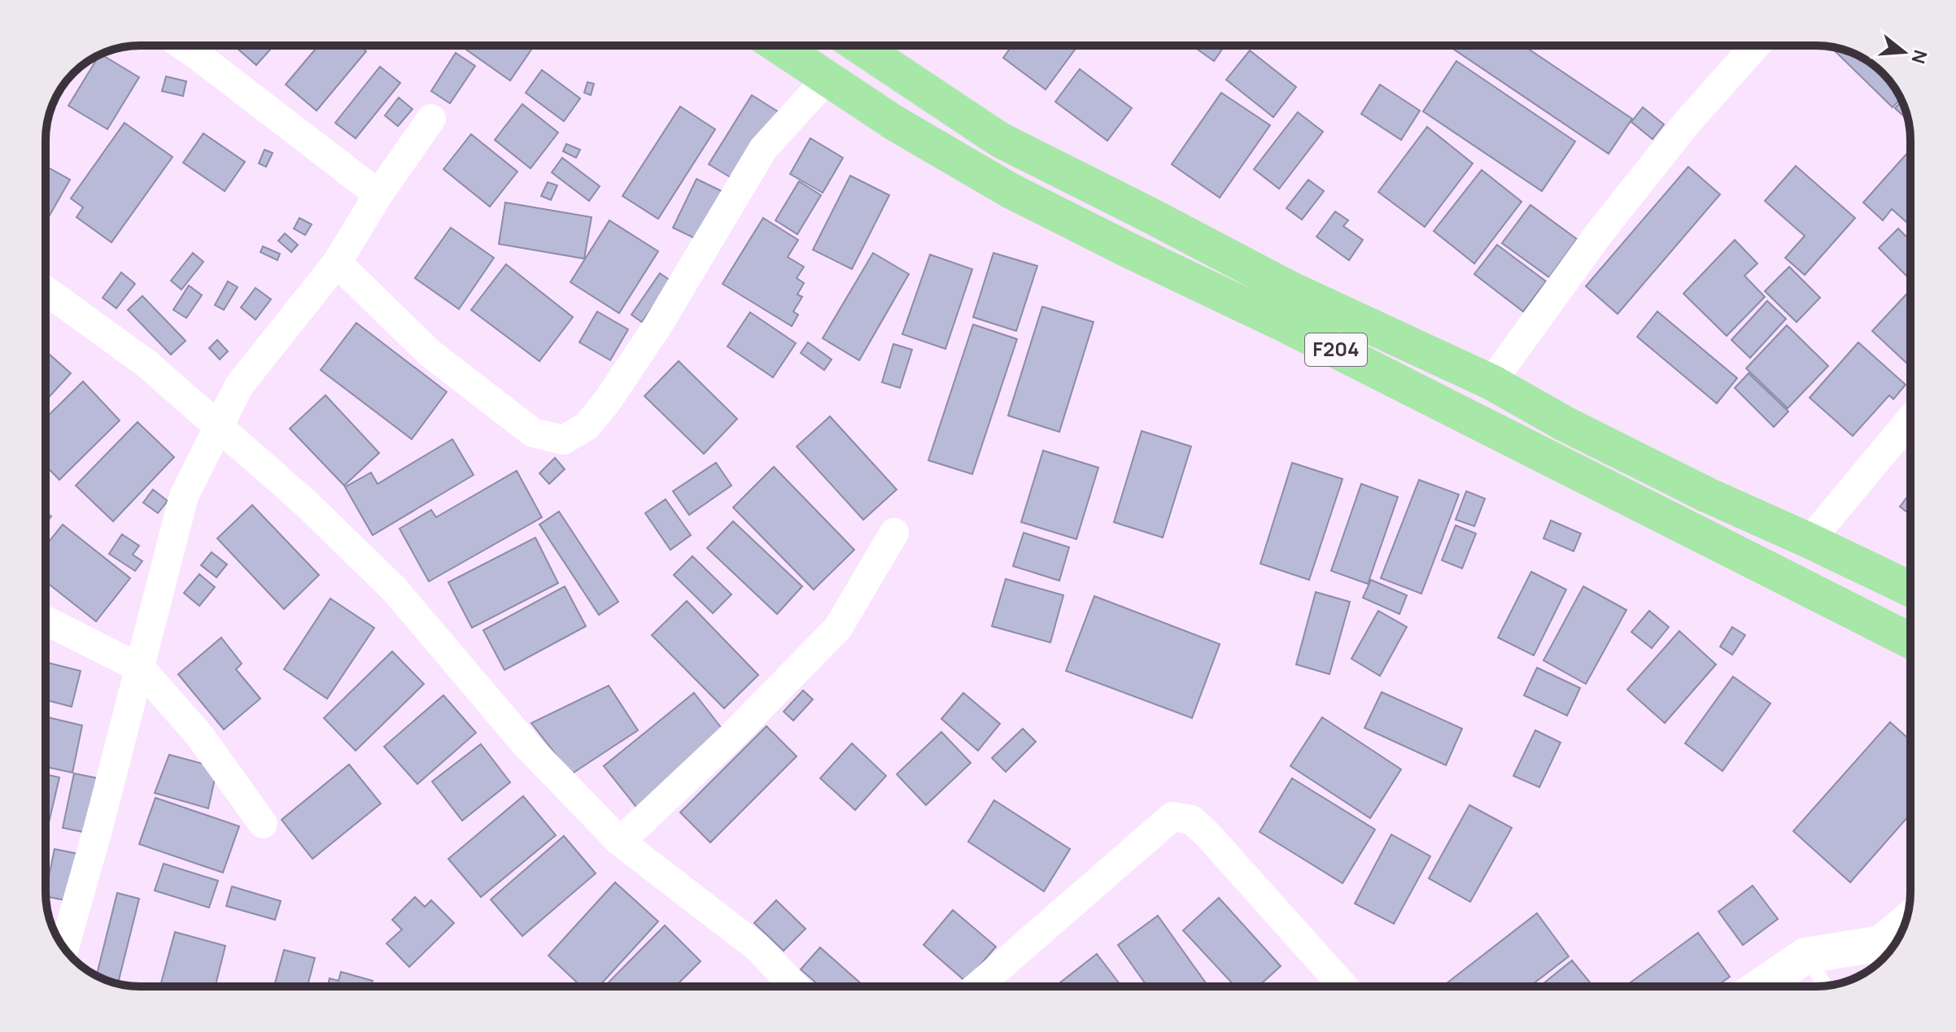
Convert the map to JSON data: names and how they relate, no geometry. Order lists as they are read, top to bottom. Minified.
{"streets":{"main road":["F204"]},"north":"right"}
